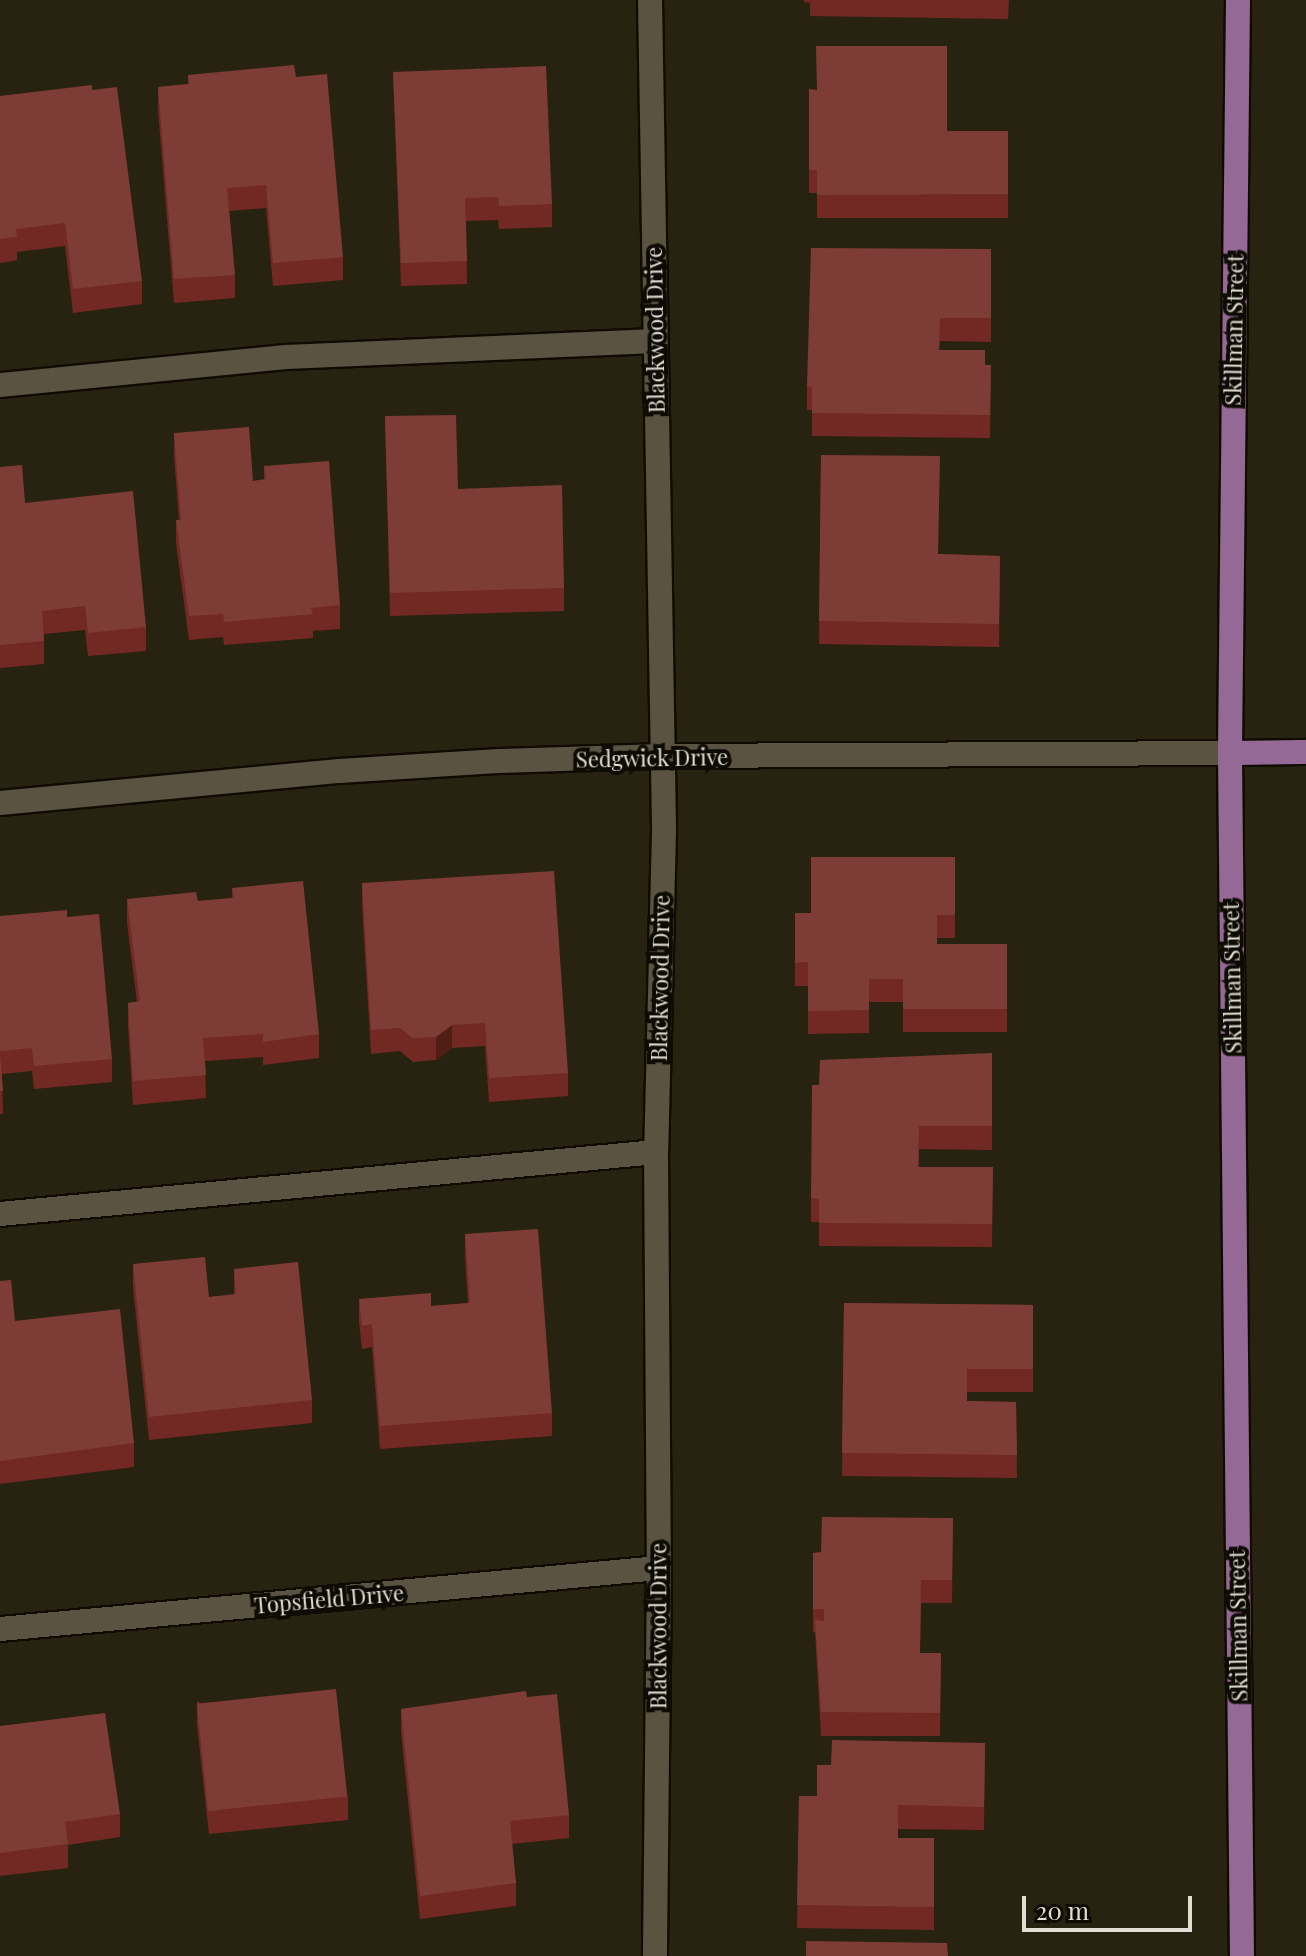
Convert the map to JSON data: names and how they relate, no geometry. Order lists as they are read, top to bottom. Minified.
{"streets":{"main road":["Skillman Street","Sedgwick Drive"],"street":["Blackwood Drive","Topsfield Drive"]},"crossings":[["Blackwood Drive","Sedgwick Drive"],["Blackwood Drive","Topsfield Drive"],["Skillman Street","Sedgwick Drive"]],"scale_bar":"20 m"}
